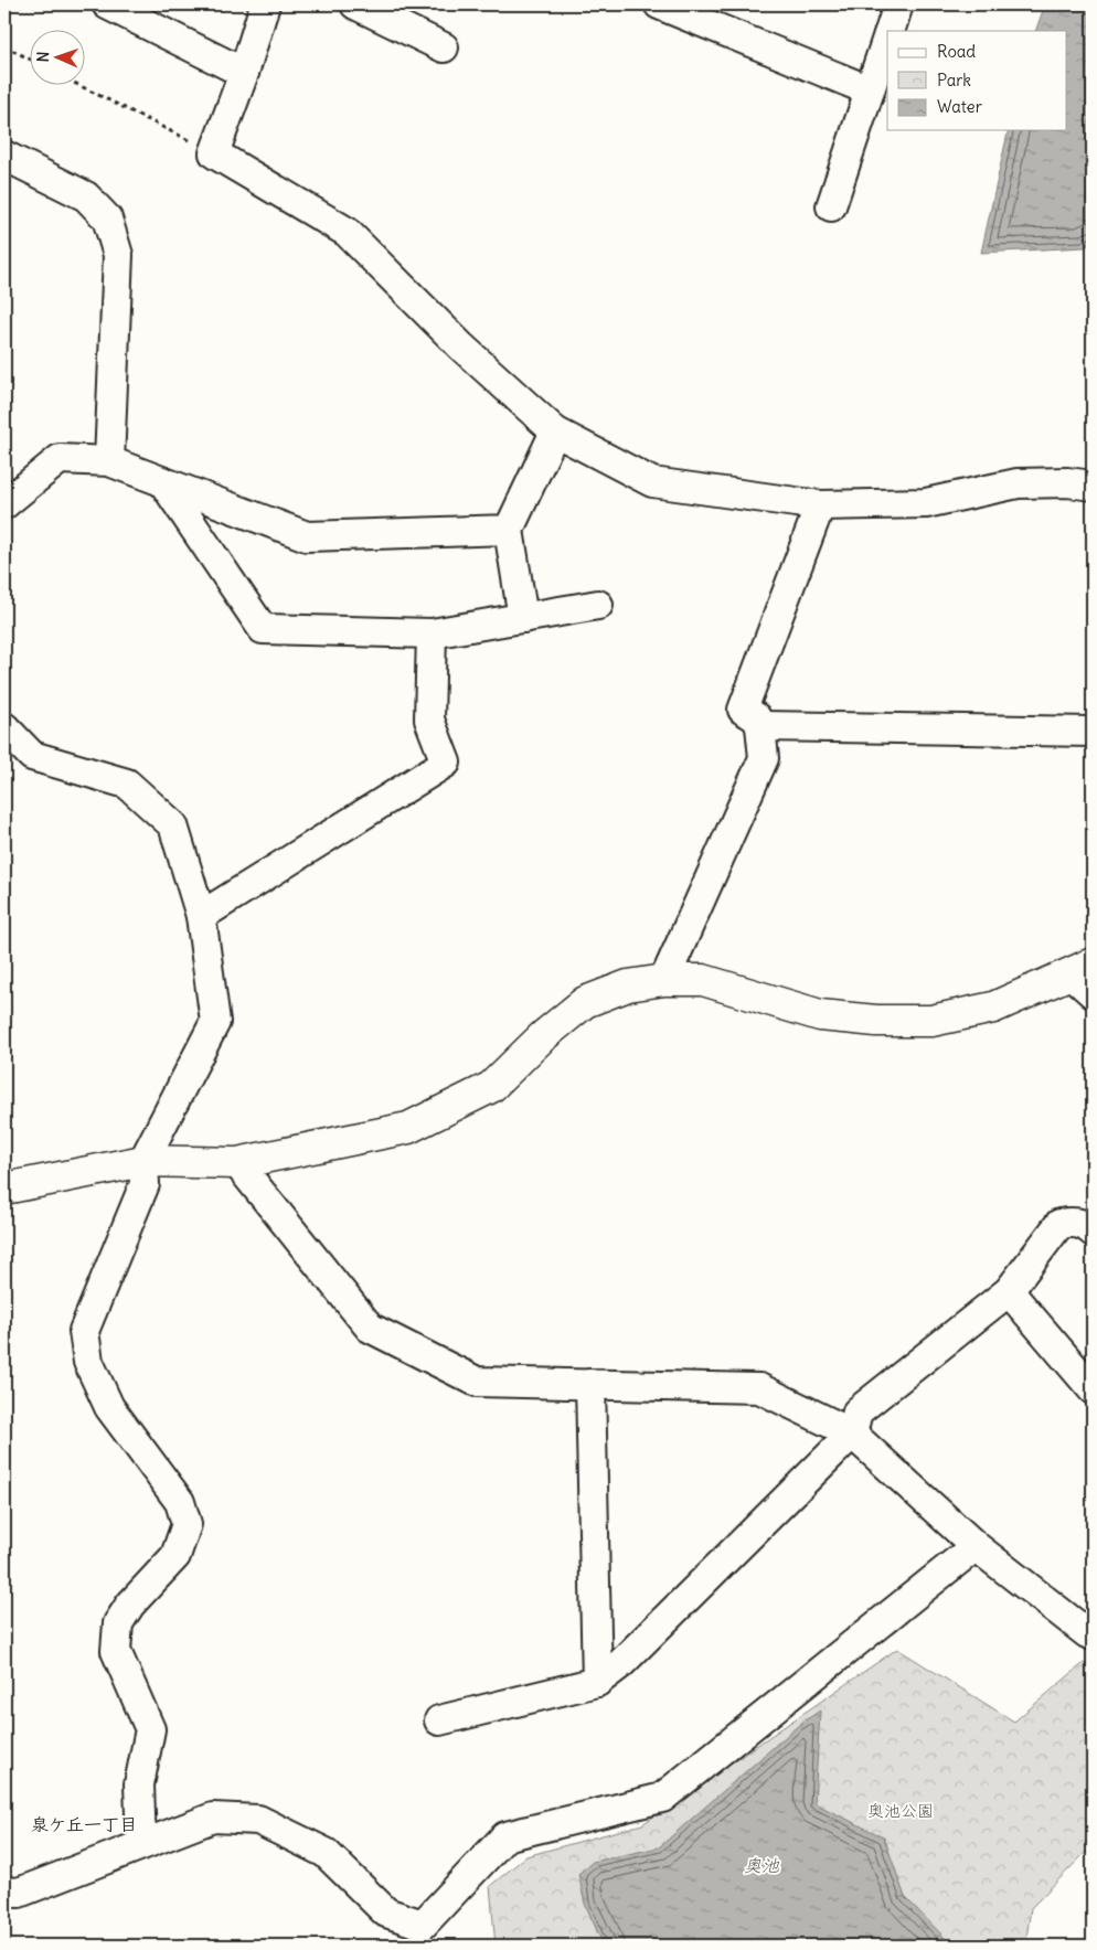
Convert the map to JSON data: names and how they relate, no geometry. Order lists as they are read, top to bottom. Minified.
{"districts":["泉ケ丘一丁目"],"water":["奥池"],"parks":["奥池公園"],"legend":["Road","Park","Water"],"north":"left"}
